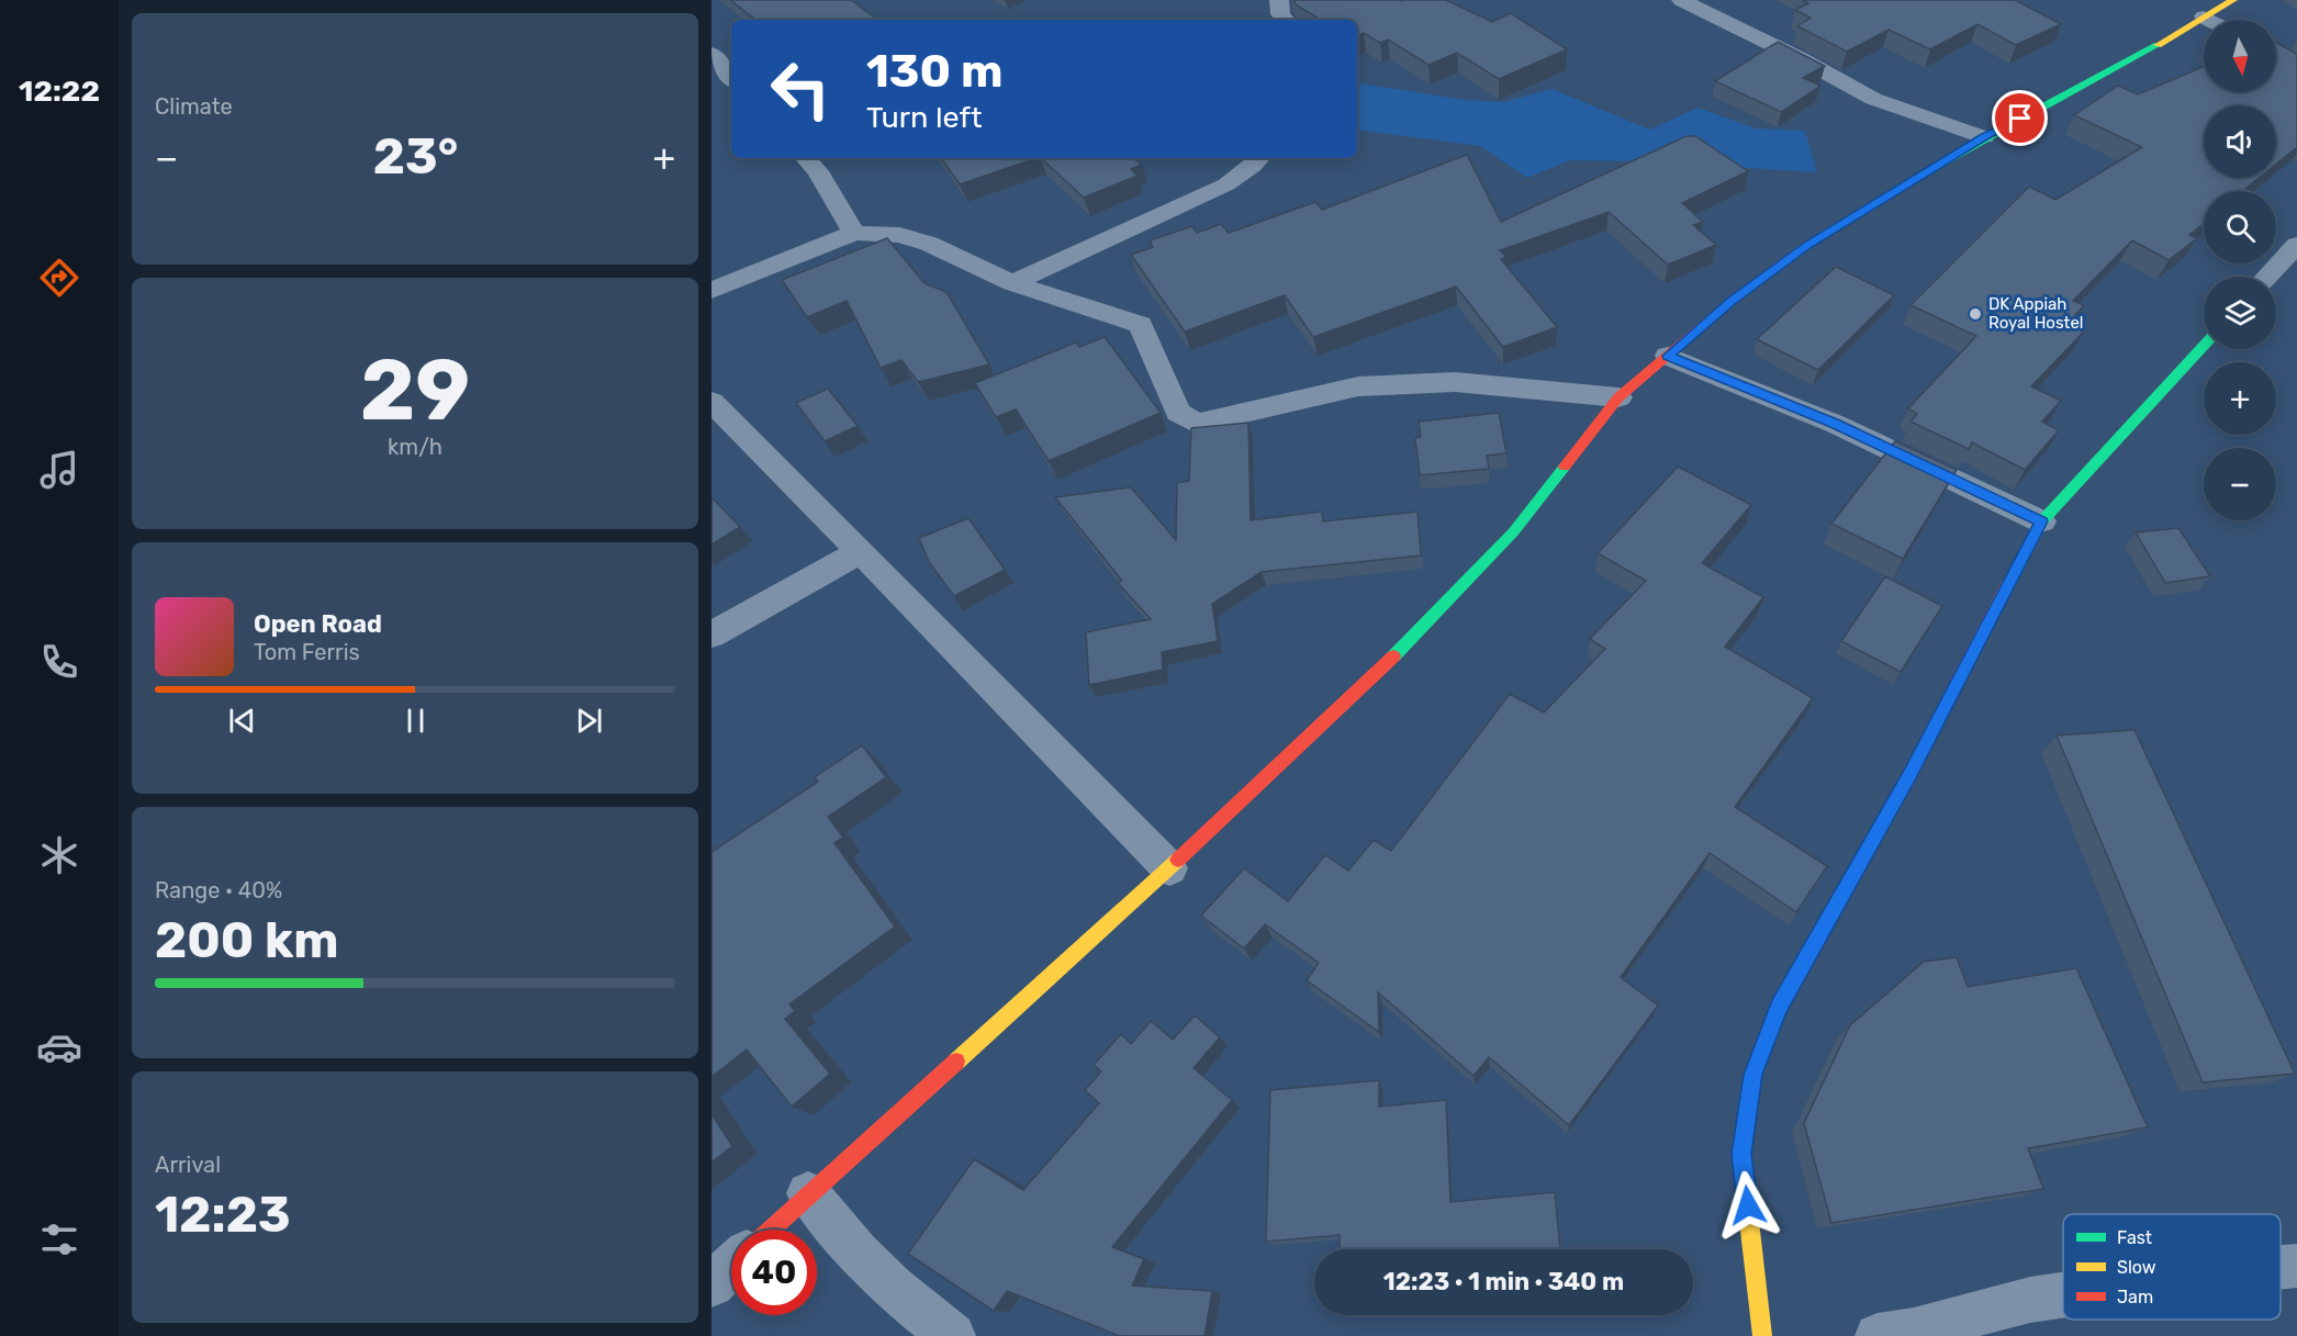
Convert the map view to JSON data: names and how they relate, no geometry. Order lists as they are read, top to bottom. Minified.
{"places":["DK Appiah Royal Hostel"],"legend":["Fast","Slow","Jam"],"north":"bottom","page":{"tabs":"12:22","tile":["Climate",["29","km/h"],["Range · 40%","200 km"],["Arrival","12:23"]],"map_buttons":["+","−"],"turn":["130 m","Turn left"],"heat":["−","23°","+"],"song":["Open Road","Tom Ferris"],"limit":"40","trip":"12:23 · 1 min · 340 m"}}
